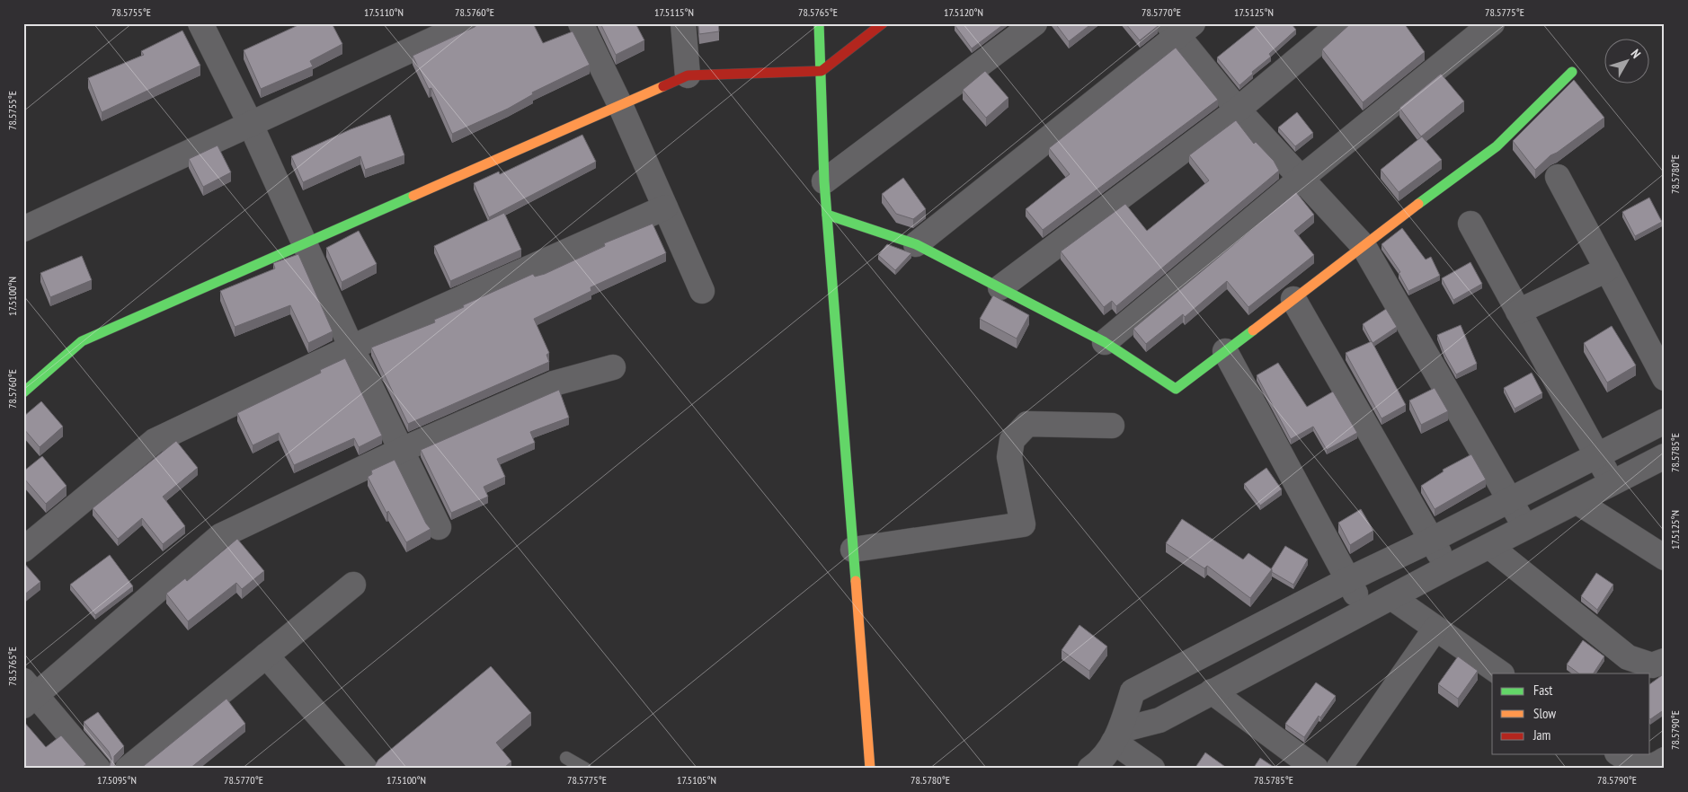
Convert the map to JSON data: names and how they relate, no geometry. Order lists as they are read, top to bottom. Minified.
{"legend":["Fast","Slow","Jam"],"north":"top right","coordinates":["78.5755°E","17.5110°N","78.5760°E","17.5115°N","78.5765°E","17.5120°N","78.5770°E","17.5125°N","78.5775°E","78.5780°E","17.5100°N","78.5785°E","78.5790°E","17.5095°N","17.5105°N"]}
